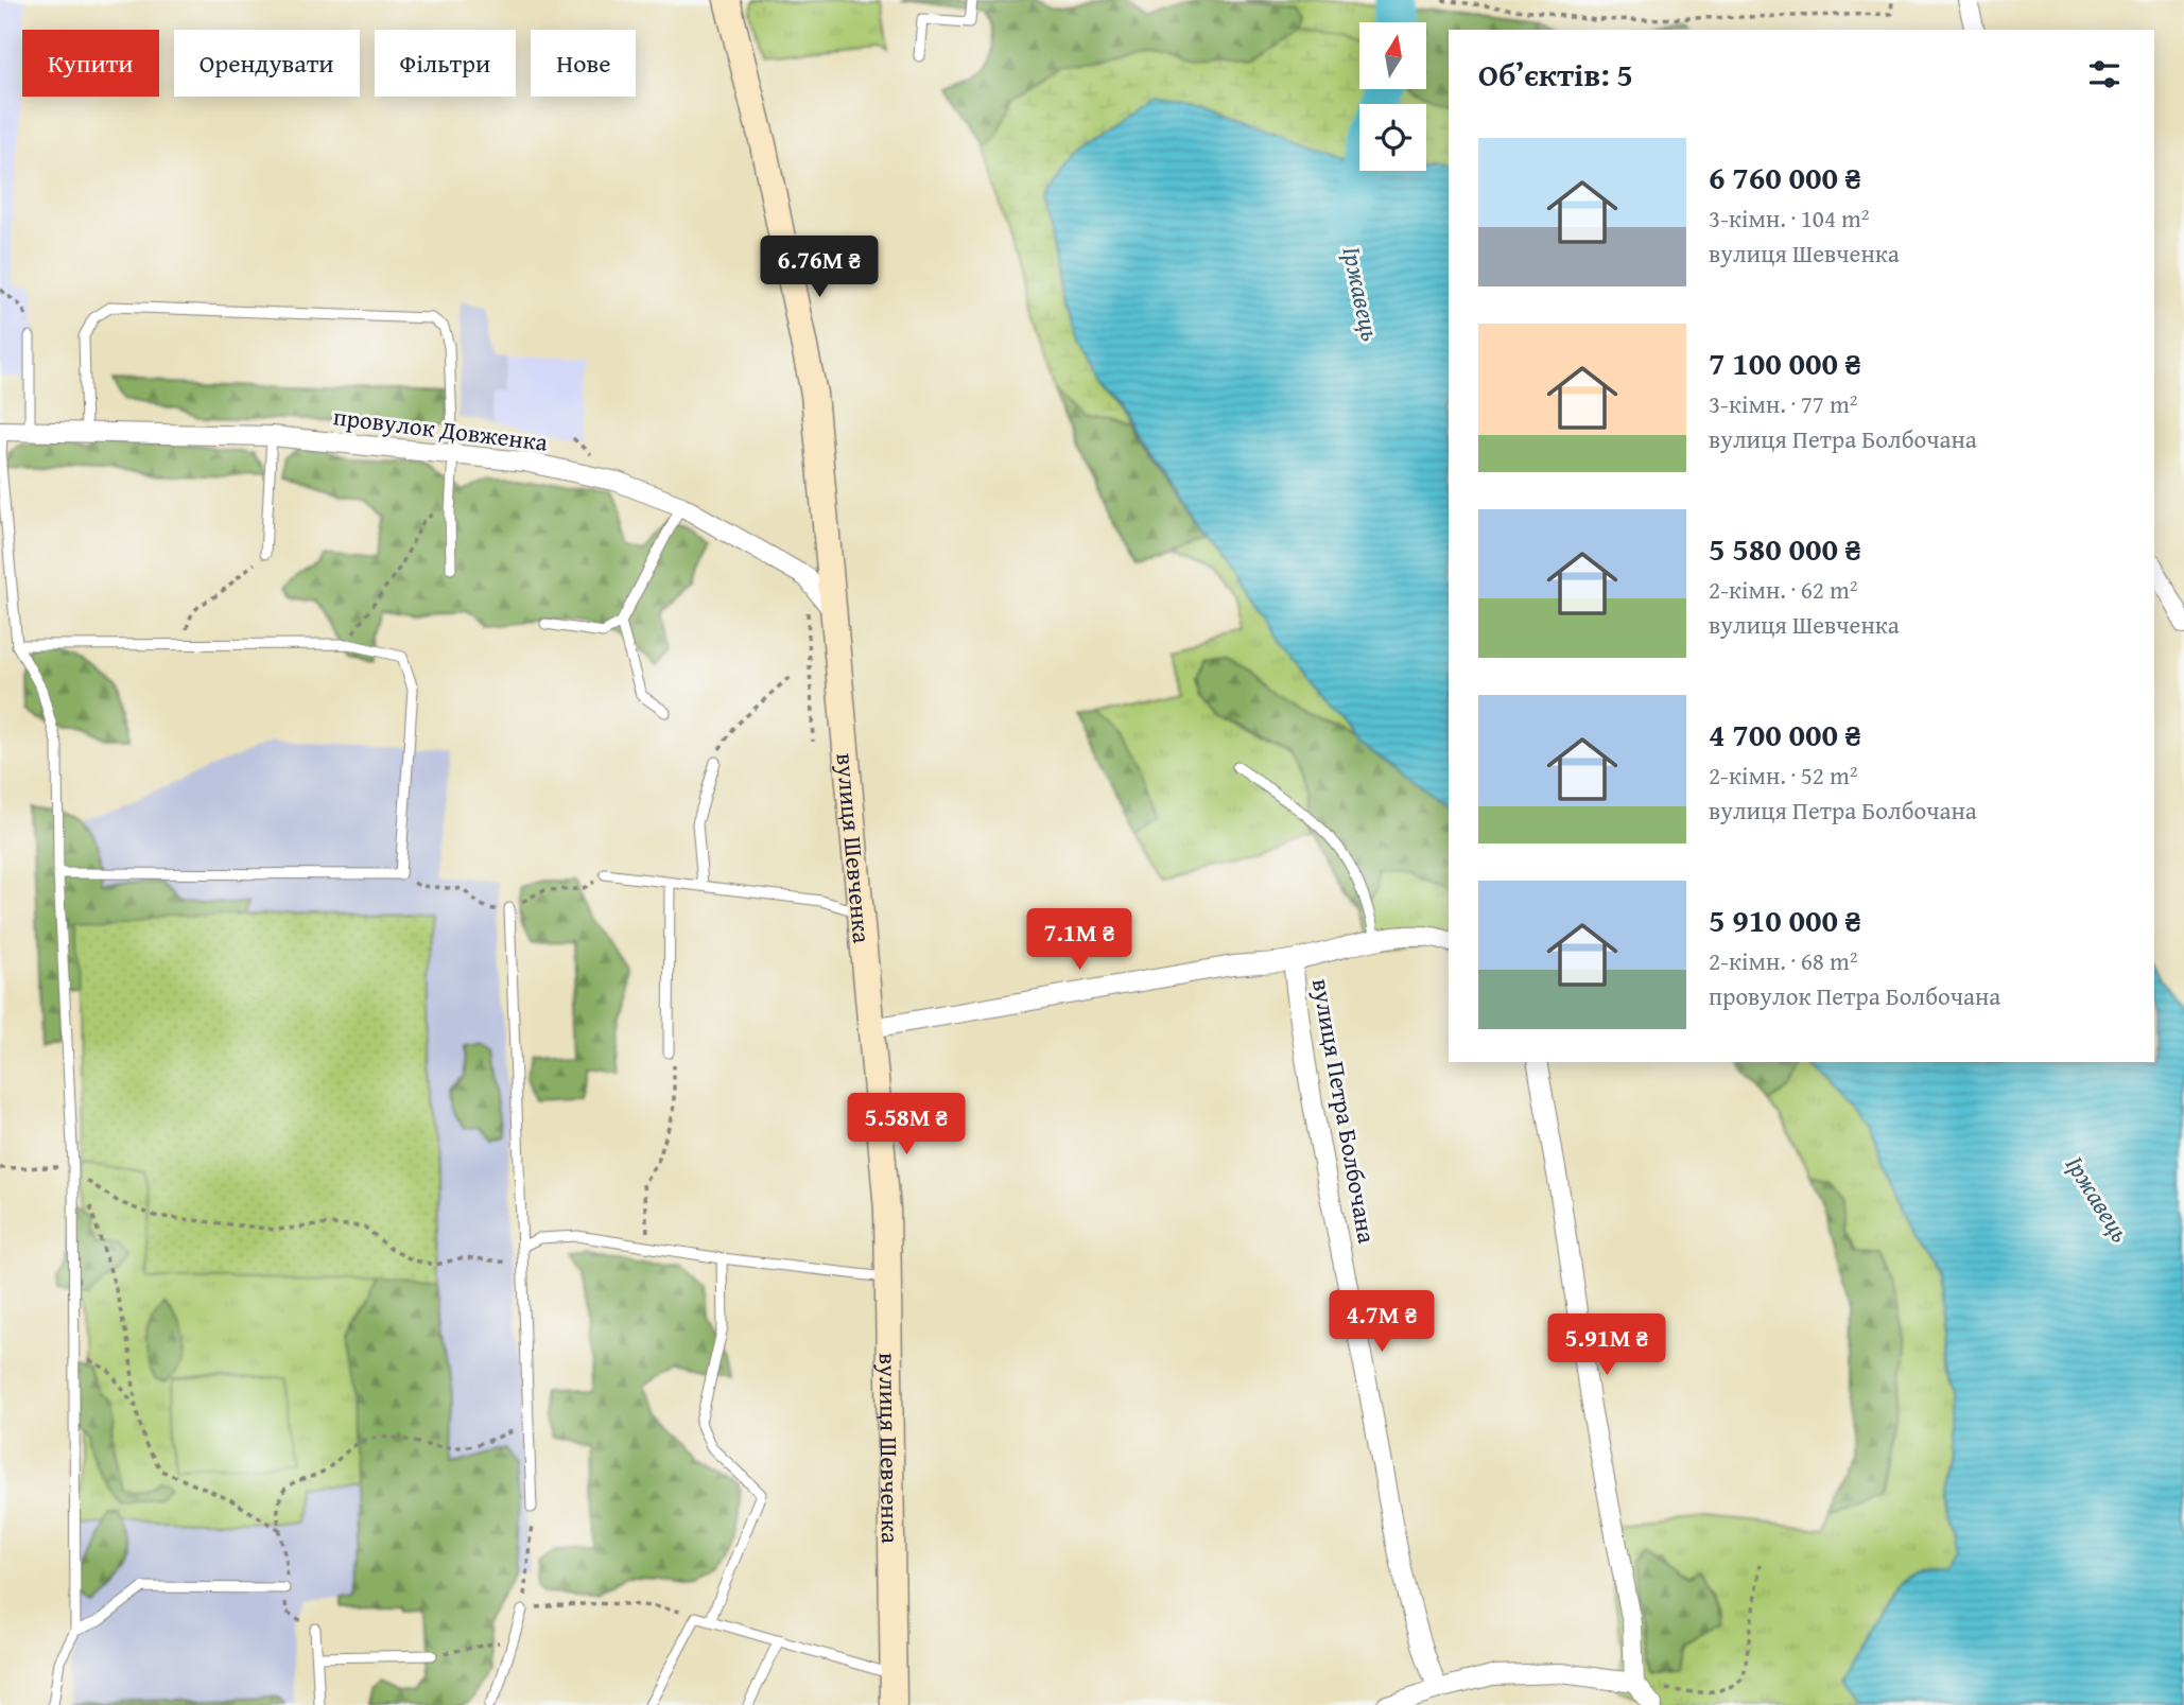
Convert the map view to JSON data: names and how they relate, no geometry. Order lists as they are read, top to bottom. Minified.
{"streets":{"street":["провулок Довженка","вулиця Шевченка","вулиця Петра Болбочана"]},"crossings":[["провулок Довженка","вулиця Шевченка"],["вулиця Шевченка","вулиця Петра Болбочана"]],"water":["Іржавець"],"north":"top","page":{"chip":["Купити","Орендувати","Фільтри","Нове"],"heading":"Об’єктів: 5","list":[{"name":"6 760 000 ₴","note":"3-кімн. · 104 m² · вулиця Шевченка"},{"name":"7 100 000 ₴","note":"3-кімн. · 77 m² · вулиця Петра Болбочана"},{"name":"5 580 000 ₴","note":"2-кімн. · 62 m² · вулиця Шевченка"},{"name":"4 700 000 ₴","note":"2-кімн. · 52 m² · вулиця Петра Болбочана"},{"name":"5 910 000 ₴","note":"2-кімн. · 68 m² · провулок Петра Болбочана"}],"price":["6.76M ₴","7.1M ₴","5.58M ₴","4.7M ₴","5.91M ₴"]}}
